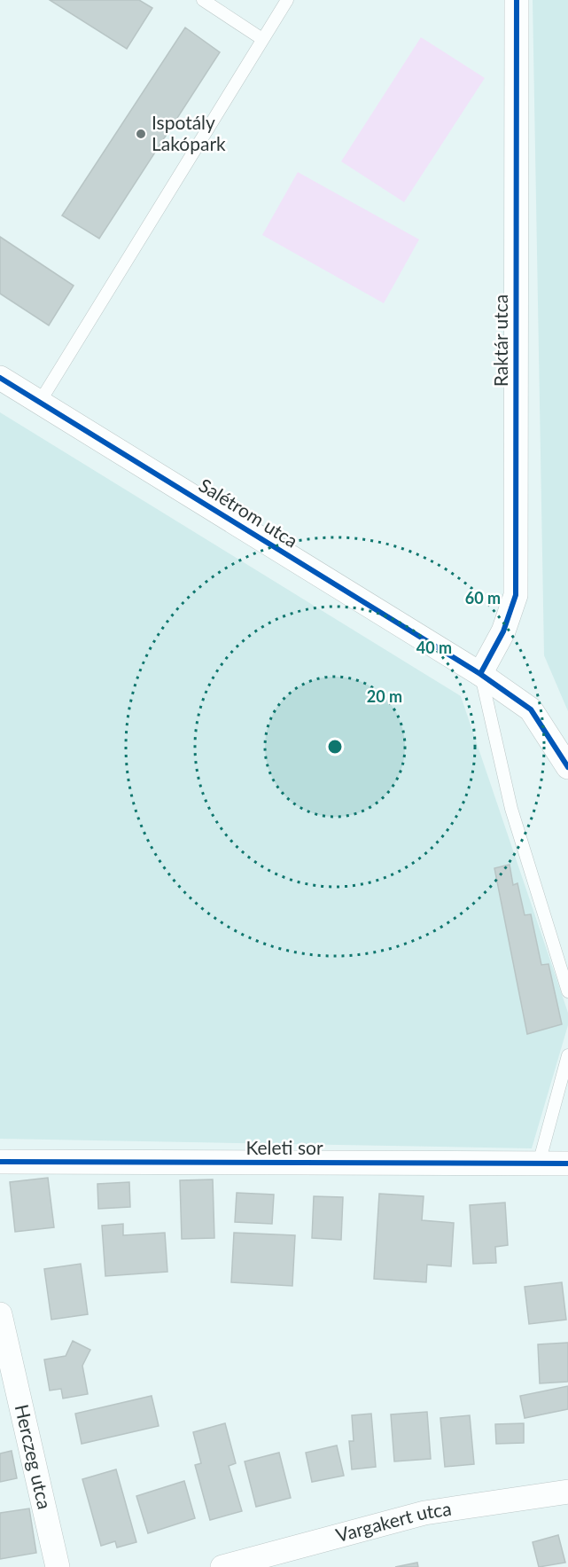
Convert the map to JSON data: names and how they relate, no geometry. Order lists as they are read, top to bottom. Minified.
{"streets":{"street":["Raktár utca","Salétrom utca","Keleti sor","Herczeg utca","Vargakert utca"]},"crossings":[["Raktár utca","Salétrom utca"]],"places":["Ispotály Lakópark"],"rings":["60 m","40 m","20 m"]}
